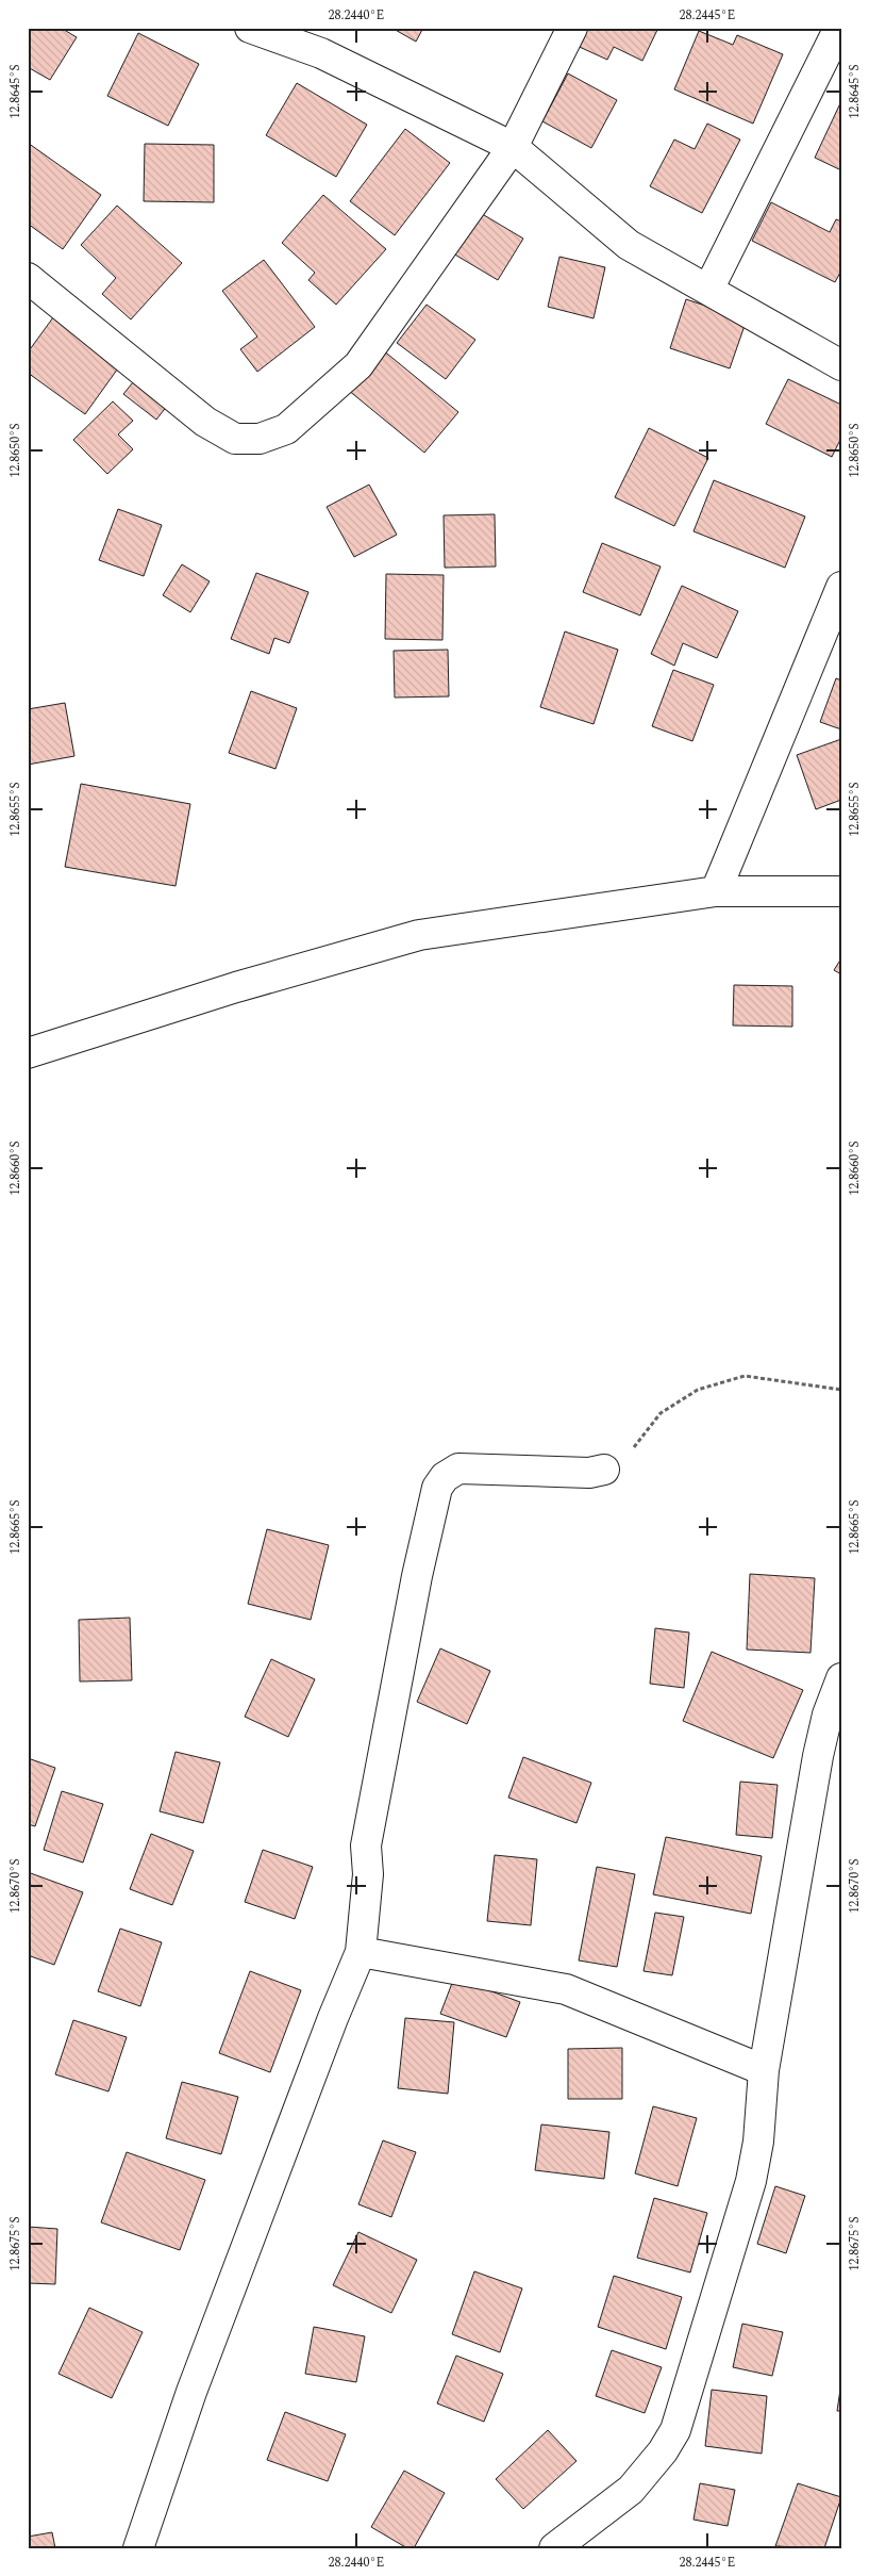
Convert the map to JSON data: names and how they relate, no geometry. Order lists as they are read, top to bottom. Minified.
{"coordinates":["28.2440°E","28.2445°E","12.8645°S","12.8650°S","12.8655°S","12.8660°S","12.8665°S","12.8670°S","12.8675°S"]}
